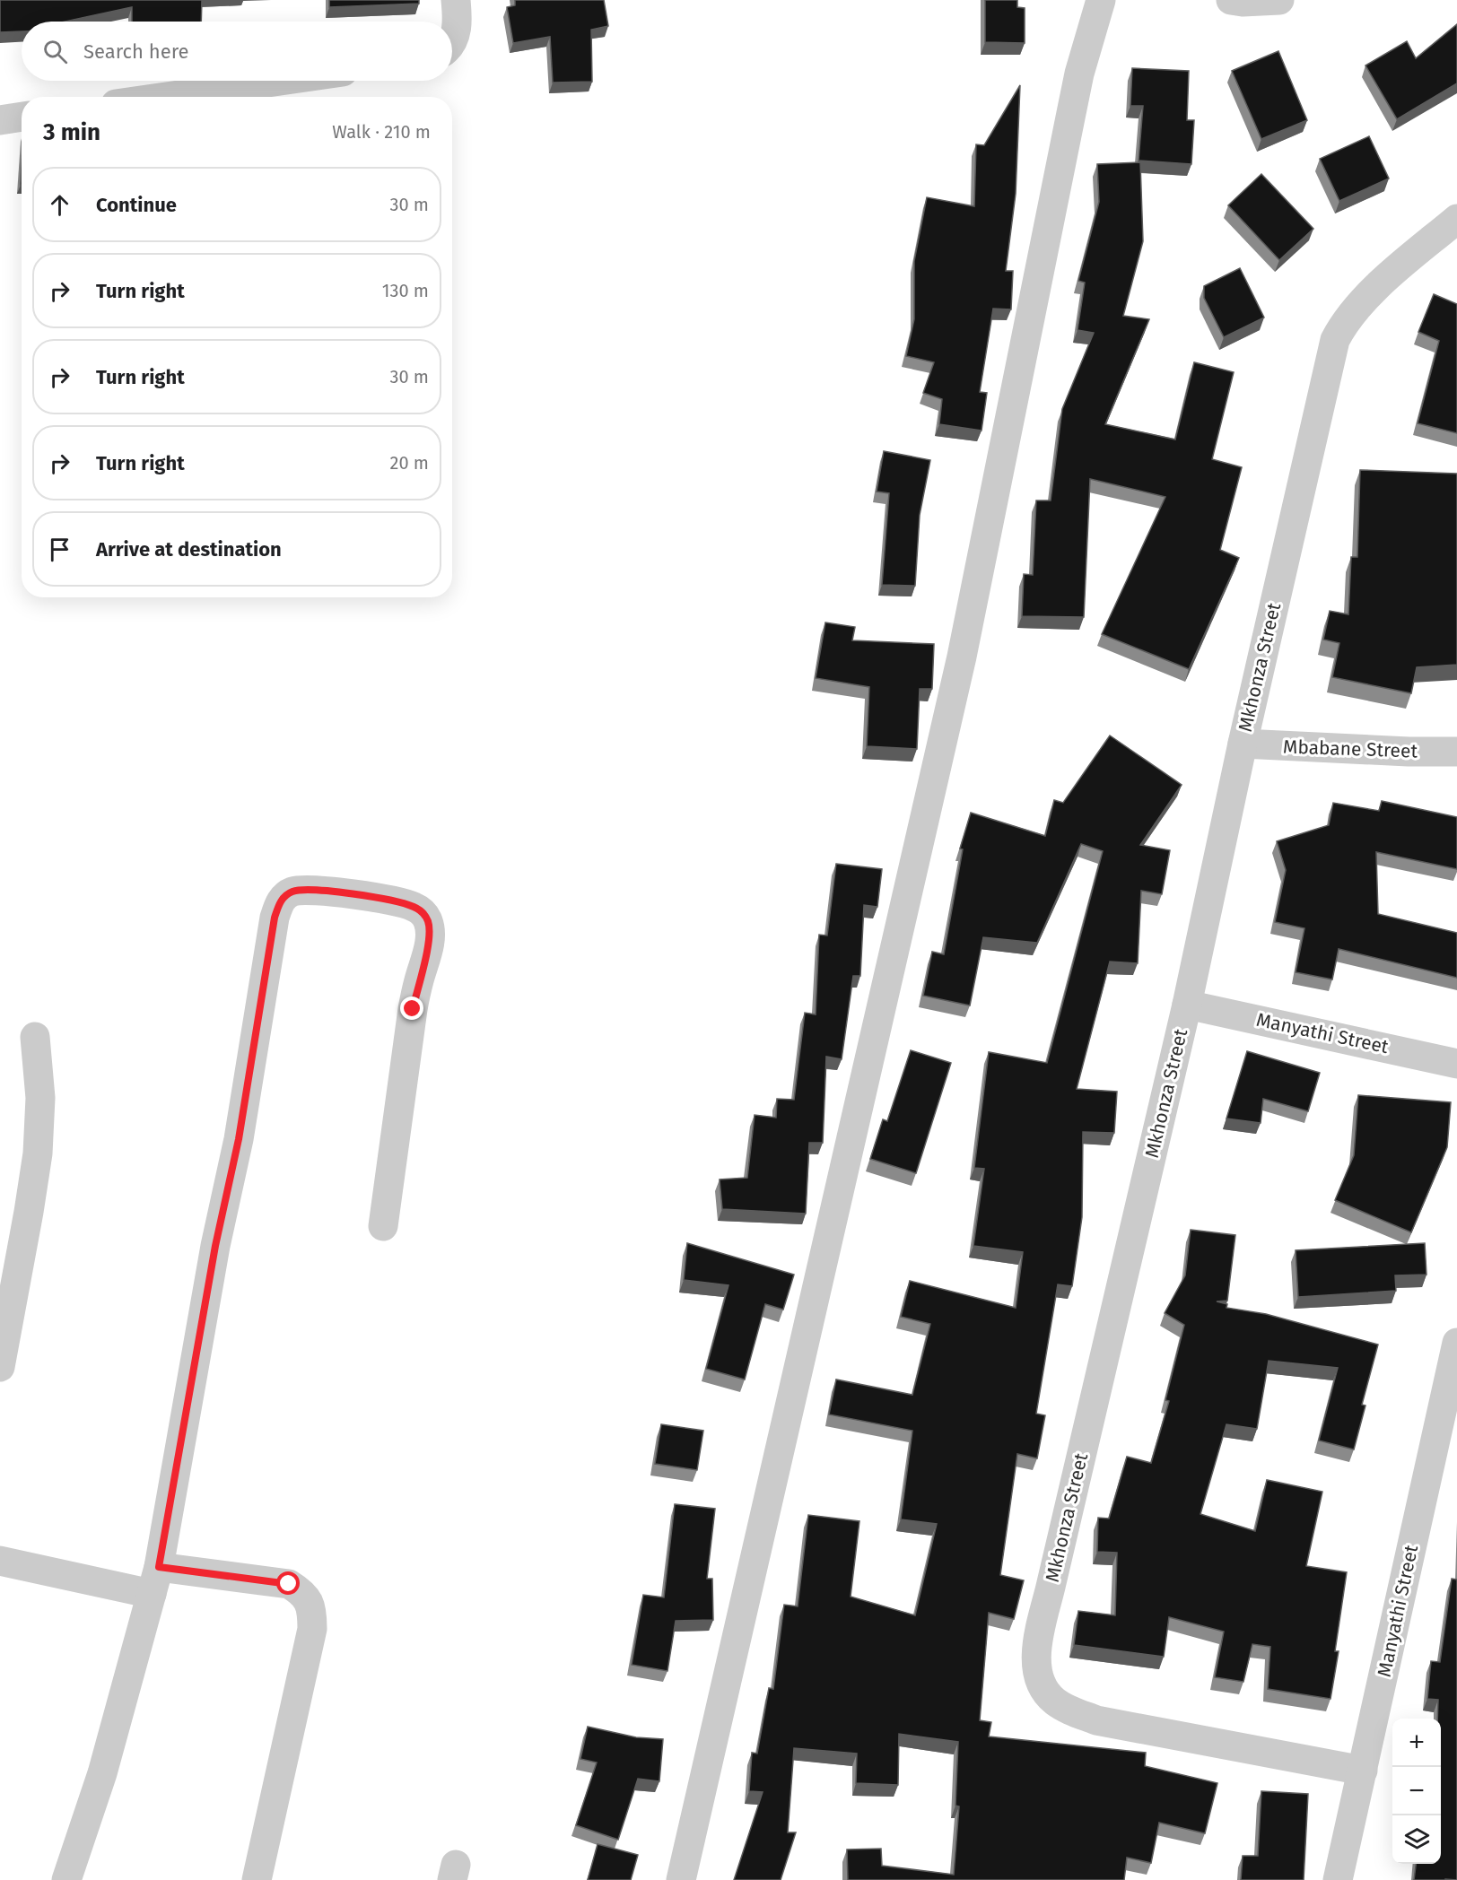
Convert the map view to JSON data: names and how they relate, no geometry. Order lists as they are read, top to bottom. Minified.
{"streets":{"street":["Mkhonza Street","Mbabane Street","Manyathi Street"]},"crossings":[["Mkhonza Street","Mbabane Street"],["Mkhonza Street","Manyathi Street"]],"page":{"search":"Search here","heading":["3 min","Walk · 210 m"],"list":[["Continue","30 m"],["Turn right","130 m"],["Turn right","30 m"],["Turn right","20 m"],"Arrive at destination"],"map_buttons":["+","−"]}}
